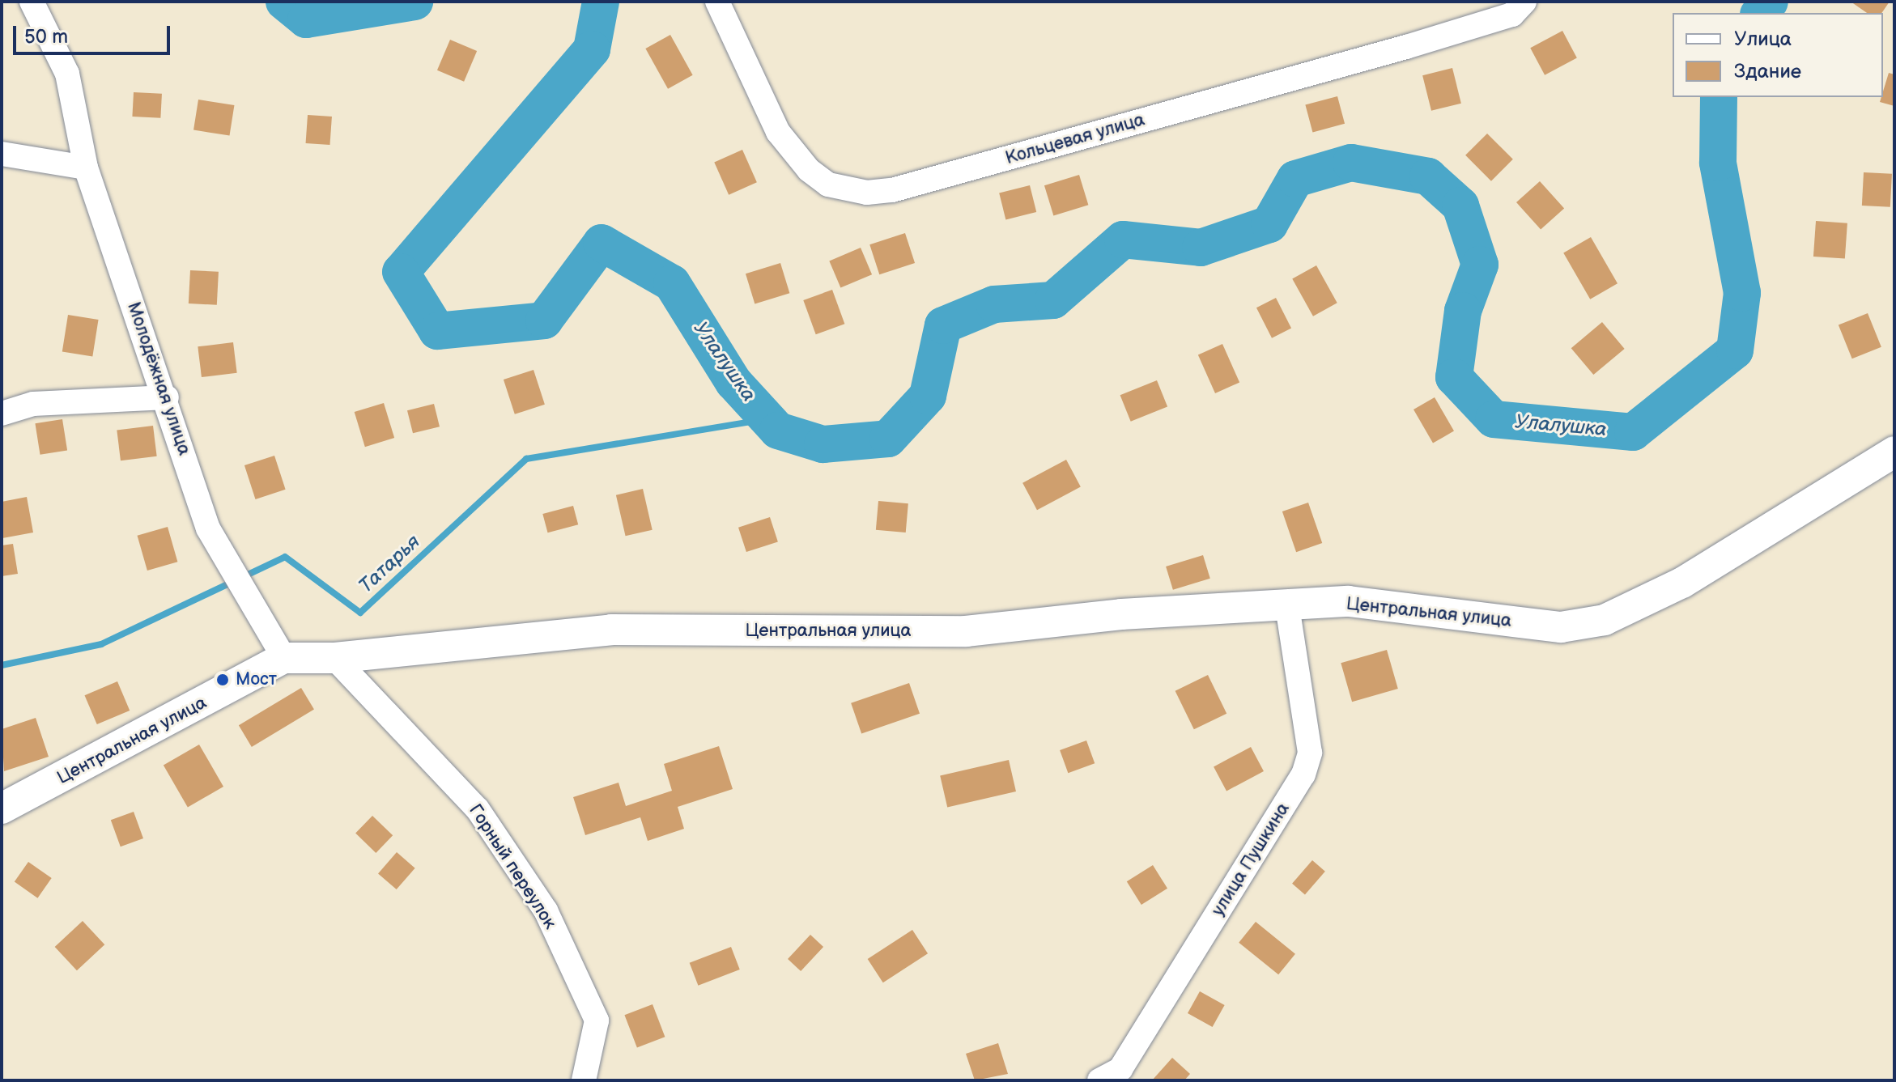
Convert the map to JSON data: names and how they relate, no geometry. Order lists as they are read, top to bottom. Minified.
{"streets":{"street":["Кольцевая улица","Молодёжная улица","Центральная улица","улица Пушкина","Горный переулок"]},"crossings":[["Молодёжная улица","Центральная улица"],["Центральная улица","улица Пушкина"],["Центральная улица","Горный переулок"]],"water":["Улалушка","Татарья"],"places":["Мост"],"legend":["Улица","Здание"],"scale_bar":"50 m"}
